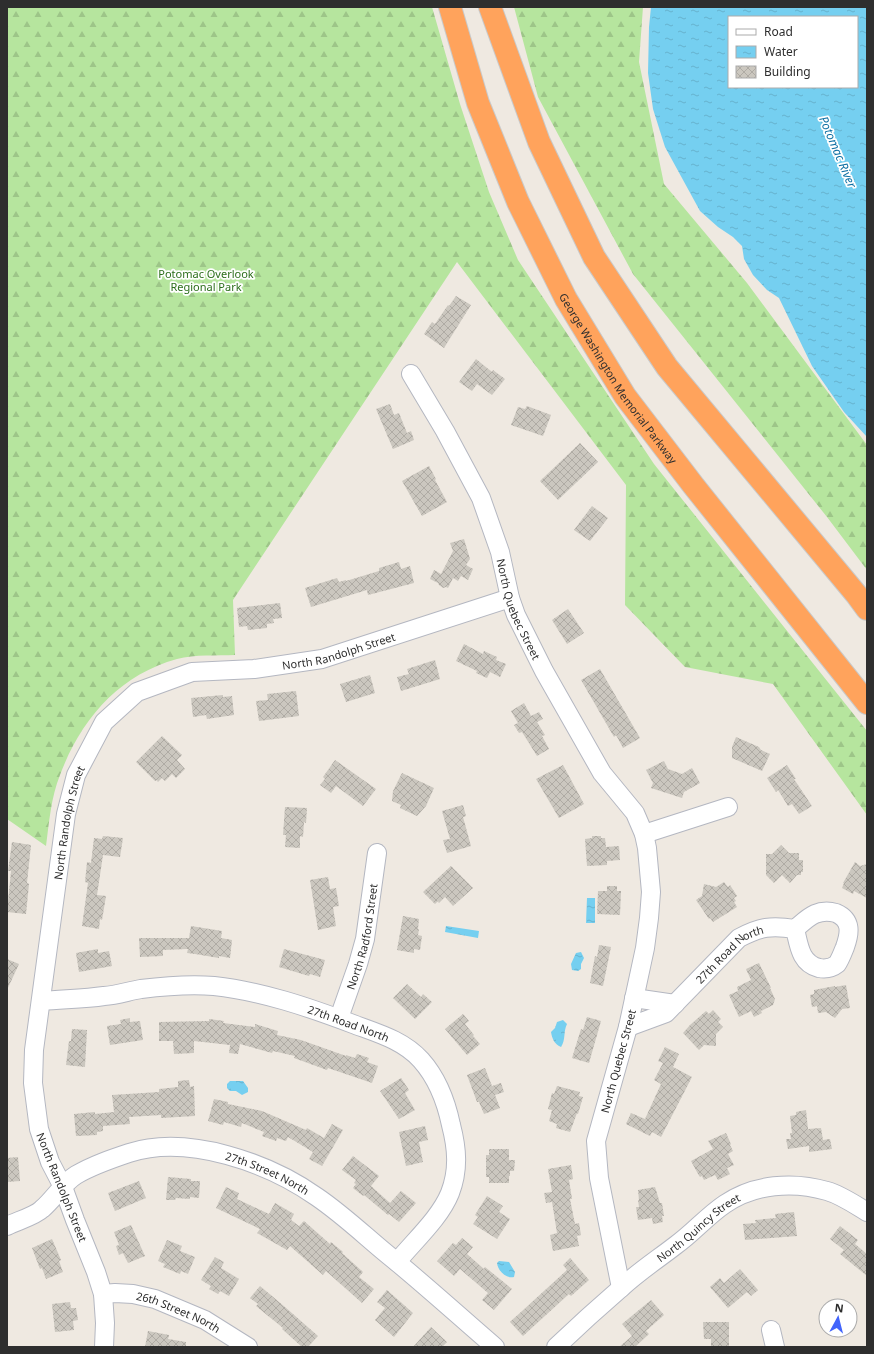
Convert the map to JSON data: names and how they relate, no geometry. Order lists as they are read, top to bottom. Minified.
{"streets":{"highway":["George Washington Memorial Parkway"],"street":["North Quebec Street","North Randolph Street","North Radford Street","27th Road North","27th Street North","North Quincy Street","26th Street North"]},"crossings":[["North Quebec Street","North Randolph Street"],["North Quebec Street","27th Road North"],["North Quebec Street","North Quincy Street"],["North Randolph Street","27th Road North"],["North Randolph Street","27th Street North"],["North Randolph Street","26th Street North"],["North Radford Street","27th Road North"],["27th Road North","27th Street North"]],"water":["Potomac River"],"parks":["Potomac Overlook Regional Park"],"legend":["Road","Water","Building"],"north":"top"}
